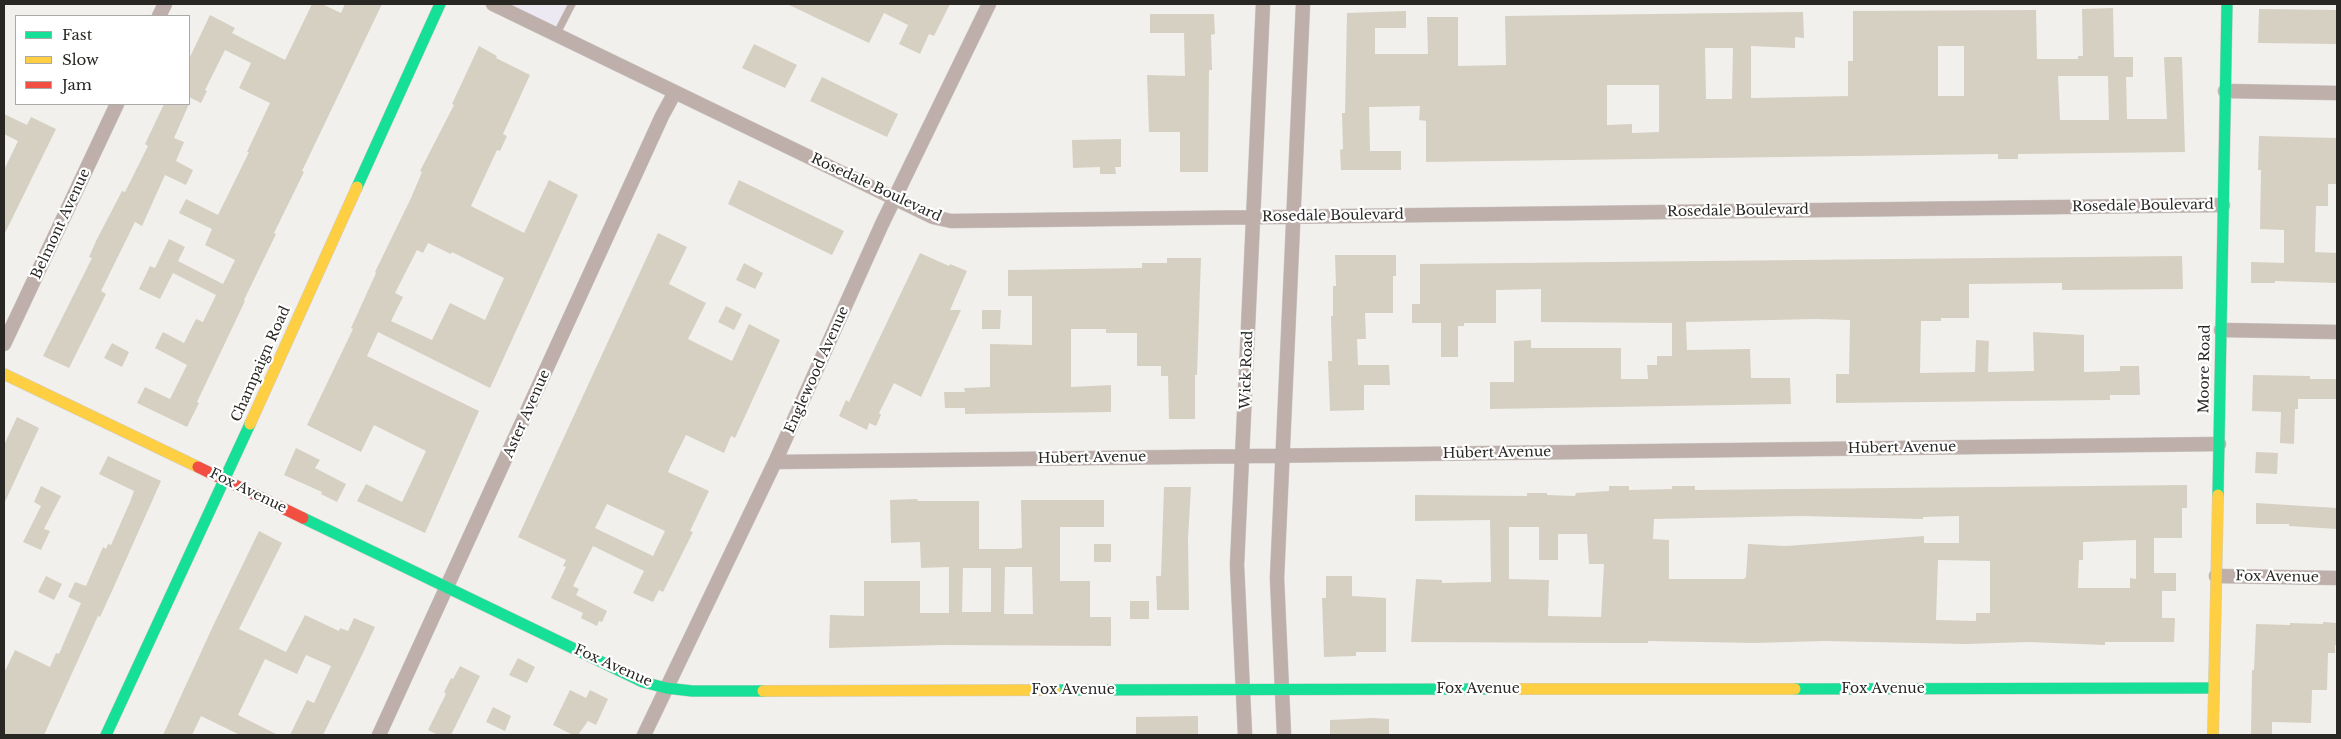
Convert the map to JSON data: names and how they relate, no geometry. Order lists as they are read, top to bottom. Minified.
{"streets":{"street":["Rosedale Boulevard","Belmont Avenue","Champaign Road","Moore Road","Englewood Avenue","Wick Road","Aster Avenue","Hubert Avenue","Fox Avenue"]},"crossings":[["Rosedale Boulevard","Moore Road"],["Rosedale Boulevard","Englewood Avenue"],["Rosedale Boulevard","Wick Road"],["Rosedale Boulevard","Aster Avenue"],["Champaign Road","Fox Avenue"],["Moore Road","Hubert Avenue"],["Moore Road","Fox Avenue"],["Englewood Avenue","Hubert Avenue"],["Englewood Avenue","Fox Avenue"],["Wick Road","Hubert Avenue"],["Wick Road","Fox Avenue"],["Aster Avenue","Fox Avenue"]],"legend":["Fast","Slow","Jam"]}
